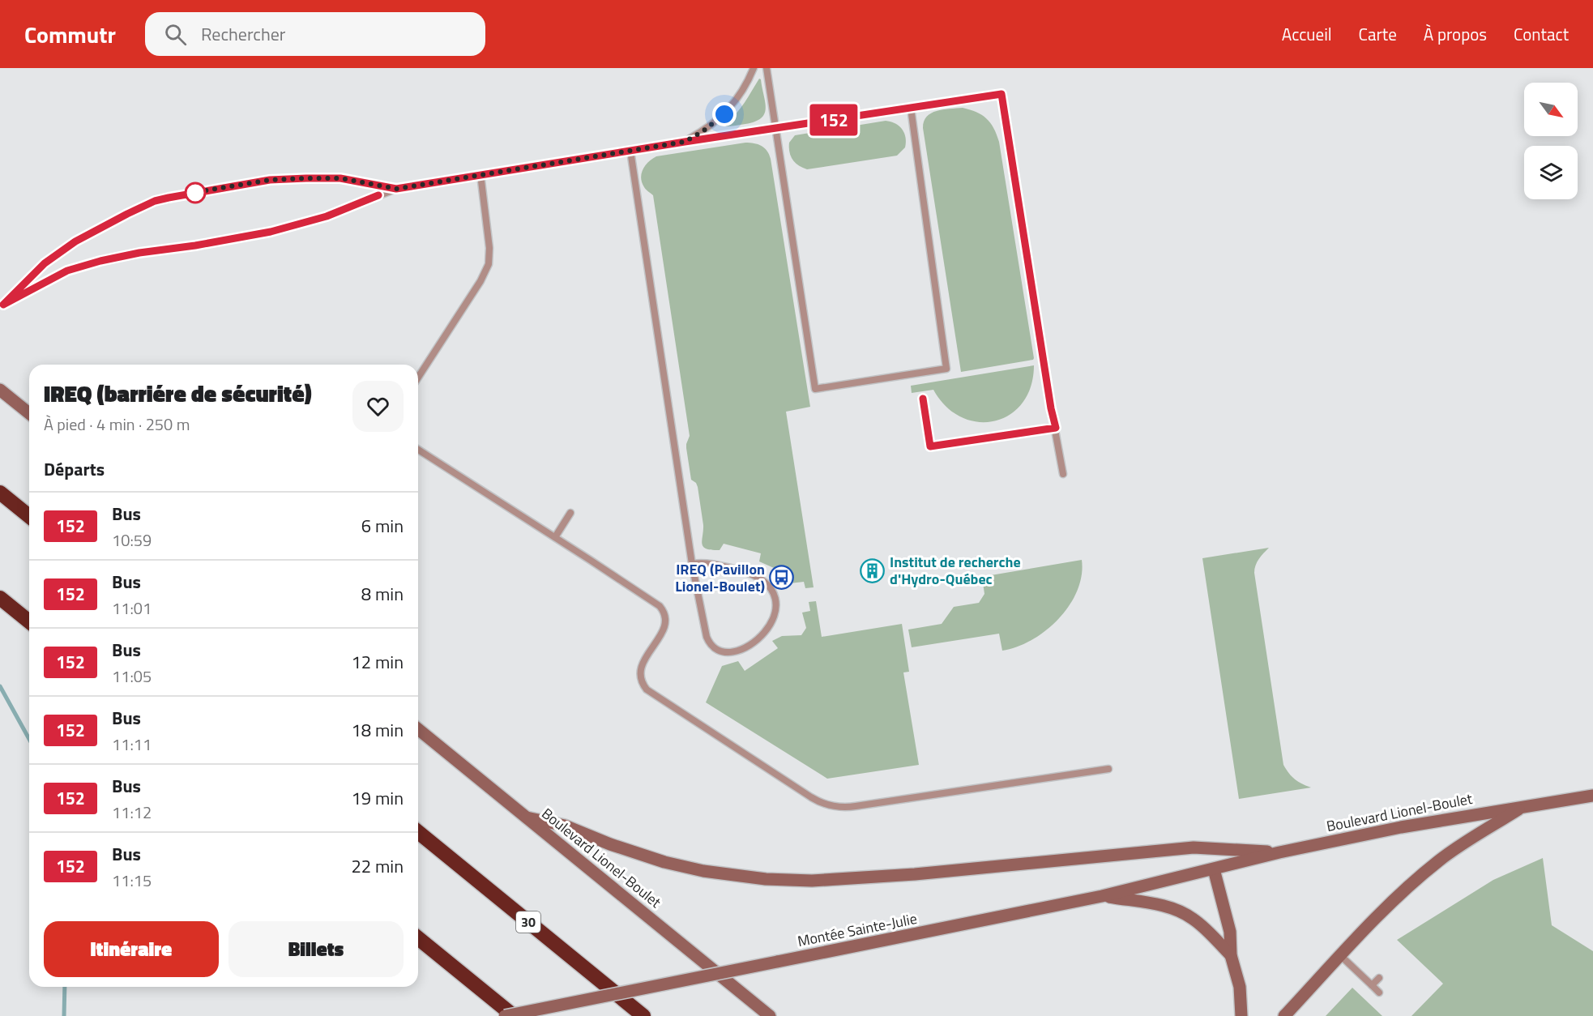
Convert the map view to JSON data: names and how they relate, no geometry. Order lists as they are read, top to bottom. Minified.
{"streets":{"highway":["30"],"main road":["Boulevard Lionel-Boulet","Montée Sainte-Julie"]},"crossings":[["Boulevard Lionel-Boulet","Montée Sainte-Julie"]],"places":{"building":["Institut de recherche d'Hydro-Québec"],"bus stop":["IREQ (Pavillon Lionel-Boulet)"]},"lines":["bus line 152"],"north":"bottom right","page":{"header":"Commutr","search":"Rechercher","nav":["Accueil","Carte","À propos","Contact"],"on_map":"152","heading":[["IREQ (barriére de sécurité)","À pied · 4 min · 250 m"],"Départs"],"list":[{"mark":"152","name":"Bus","note":"10:59","value":"6 min"},{"mark":"152","name":"Bus","note":"11:01","value":"8 min"},{"mark":"152","name":"Bus","note":"11:05","value":"12 min"},{"mark":"152","name":"Bus","note":"11:11","value":"18 min"},{"mark":"152","name":"Bus","note":"11:12","value":"19 min"},{"mark":"152","name":"Bus","note":"11:15","value":"22 min"}],"buttons":["Itinéraire","Billets"]}}
